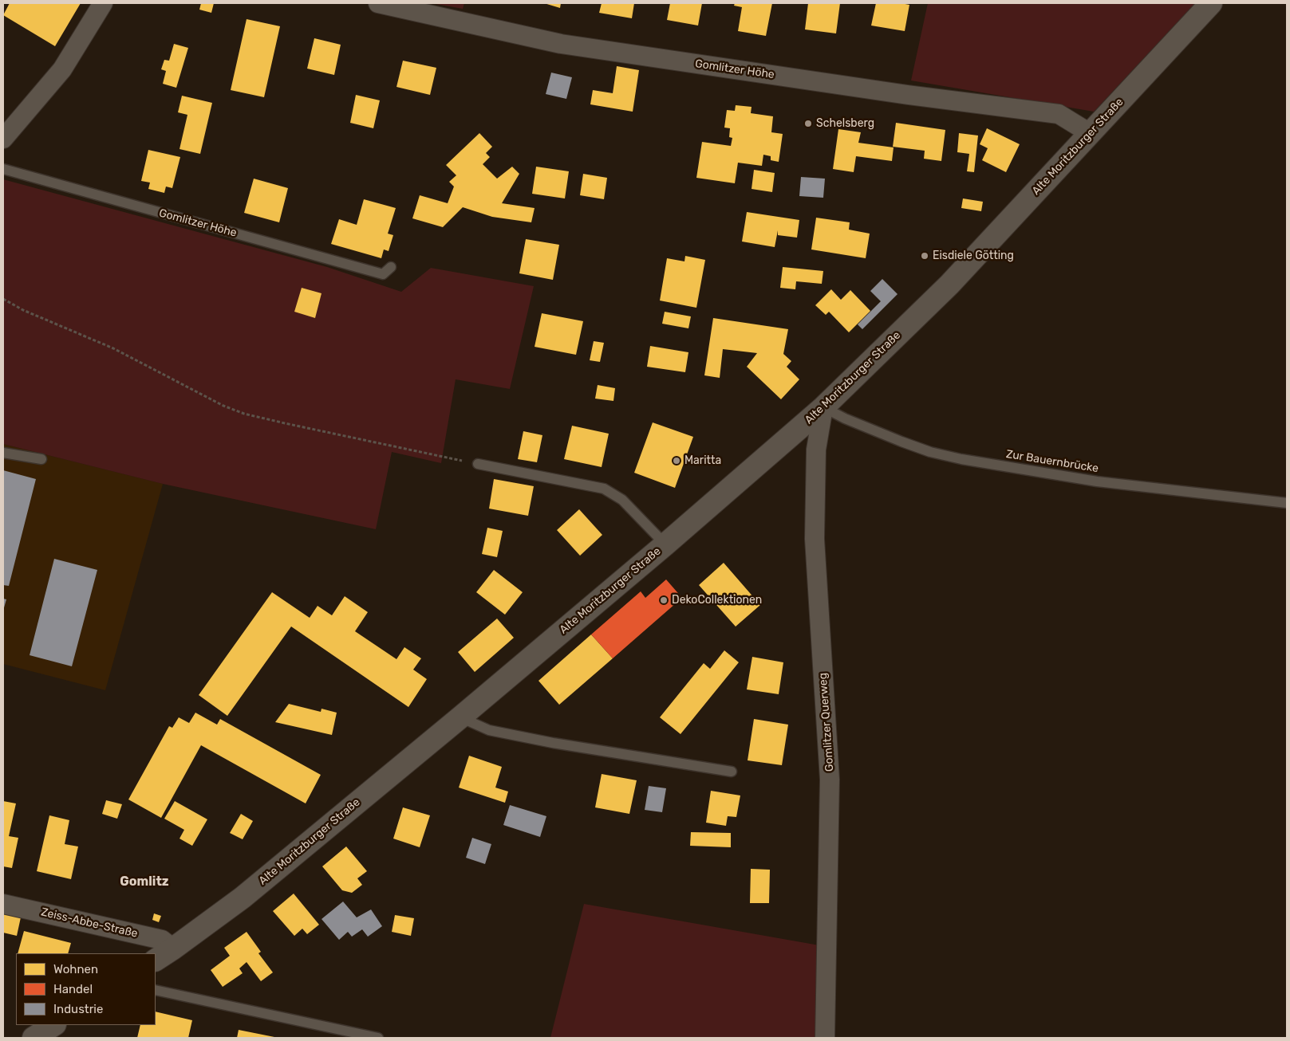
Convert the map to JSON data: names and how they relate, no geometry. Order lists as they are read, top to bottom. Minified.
{"streets":{"main road":["Alte Moritzburger Straße"],"street":["Gomlitzer Höhe","Gomlitzer Querweg","Zeiss-Abbe-Straße"],"lane":["Zur Bauernbrücke"]},"crossings":[["Gomlitzer Höhe","Alte Moritzburger Straße"],["Alte Moritzburger Straße","Zur Bauernbrücke"],["Alte Moritzburger Straße","Gomlitzer Querweg"],["Alte Moritzburger Straße","Zeiss-Abbe-Straße"],["Zur Bauernbrücke","Gomlitzer Querweg"]],"districts":["Gomlitz"],"places":["Schelsberg","Eisdiele Götting","Maritta","DekoCollektionen"],"legend":["Wohnen","Handel","Industrie"]}
